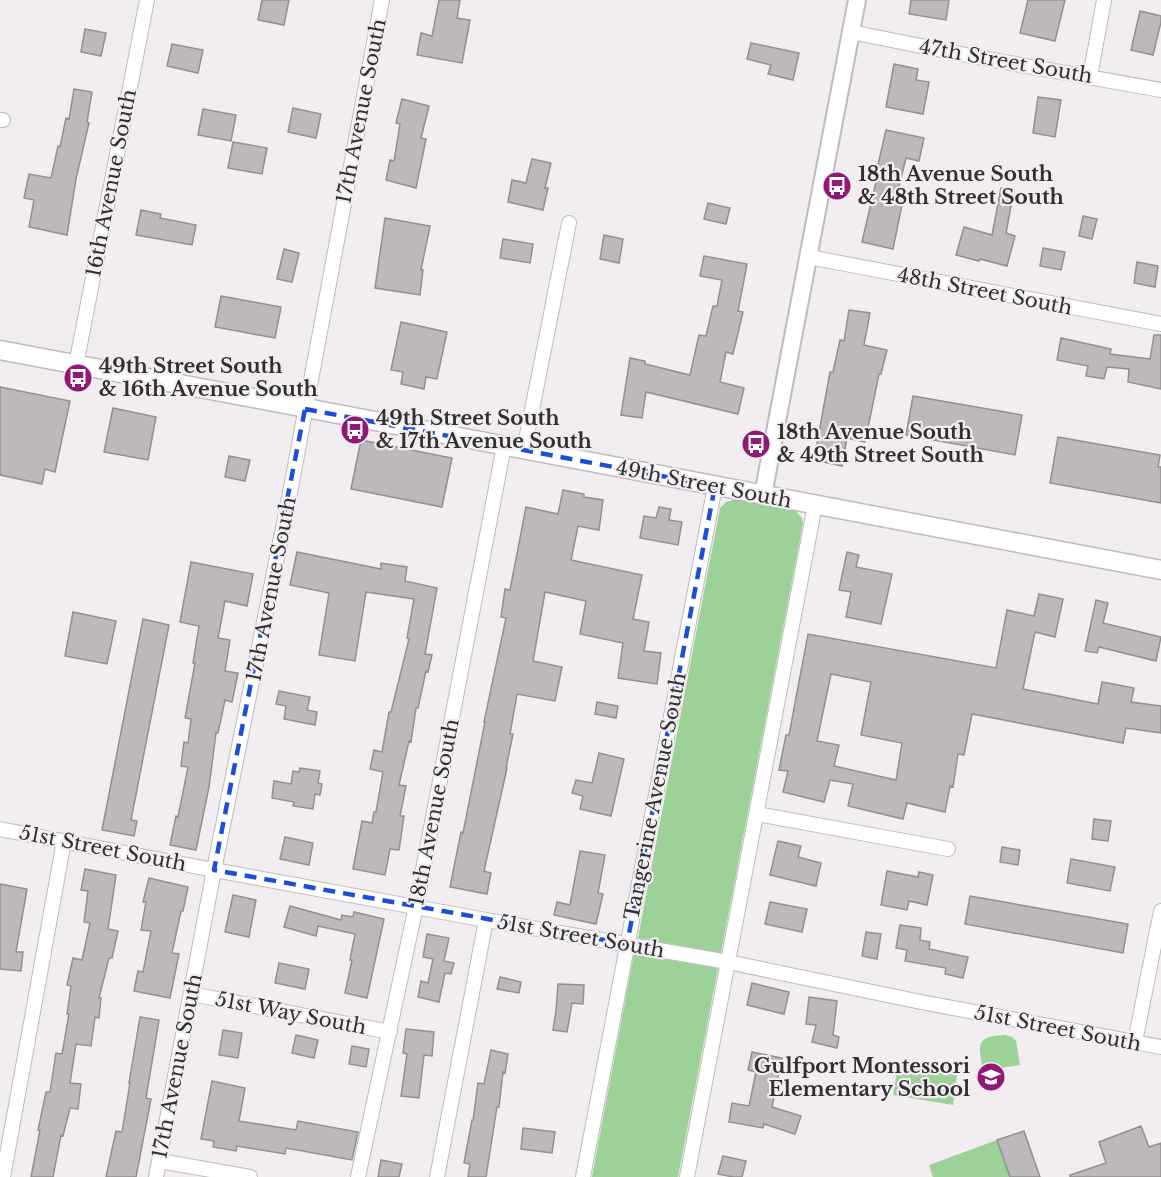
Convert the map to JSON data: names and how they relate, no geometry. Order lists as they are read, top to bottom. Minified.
{"streets":{"main road":["49th Street South"],"street":["47th Street South","17th Avenue South","16th Avenue South","48th Street South","Tangerine Avenue South","18th Avenue South","51st Street South","51st Way South"]},"crossings":[["17th Avenue South","49th Street South"],["17th Avenue South","51st Street South"],["17th Avenue South","51st Way South"],["16th Avenue South","49th Street South"],["49th Street South","Tangerine Avenue South"],["49th Street South","18th Avenue South"],["Tangerine Avenue South","51st Street South"],["18th Avenue South","51st Street South"],["18th Avenue South","51st Way South"]],"places":{"bus stop":["18th Avenue South & 48th Street South","49th Street South & 16th Avenue South","49th Street South & 17th Avenue South","18th Avenue South & 49th Street South"],"school or university":["Gulfport Montessori Elementary School"]}}
